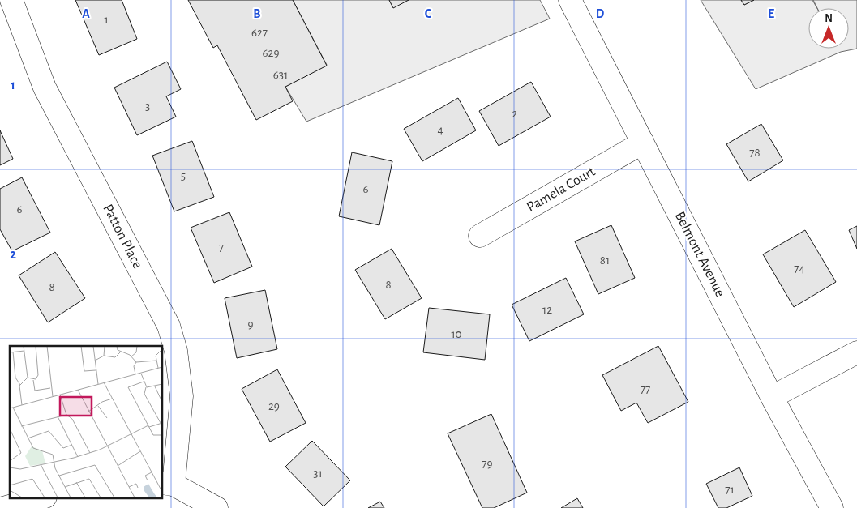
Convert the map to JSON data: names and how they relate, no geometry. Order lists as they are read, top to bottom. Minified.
{"streets":{"street":["Pamela Court","Patton Place","Belmont Avenue"]},"crossings":[["Pamela Court","Belmont Avenue"]],"house_numbers":["1","627","629","631","3","2","4","78","5","6","6","7","81","74","8","8","12","9","10","77","29","79","31","71"],"north":"top","grid":{"columns":["A","B","C","D","E"],"rows":["1","2"]}}
